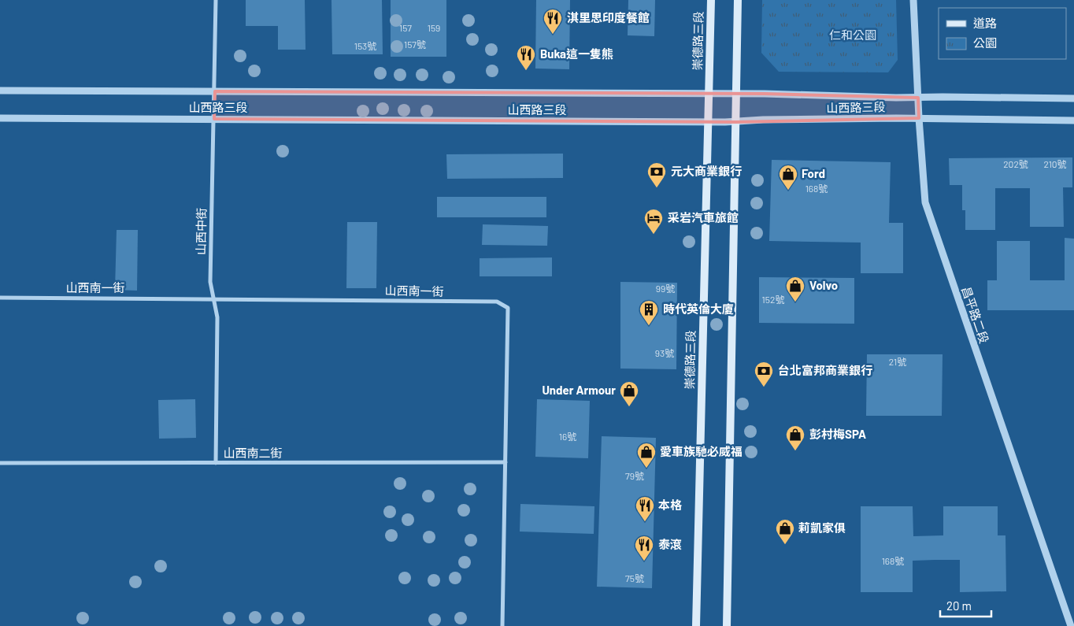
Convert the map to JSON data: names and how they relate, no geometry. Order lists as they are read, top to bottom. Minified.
{"streets":{"main road":["崇德路三段"],"street":["山西路三段","山西中街","山西南一街","昌平路二段","山西南二街"]},"crossings":[["崇德路三段","山西路三段"],["山西路三段","山西中街"],["山西路三段","昌平路二段"],["山西中街","山西南一街"],["山西中街","山西南二街"],["山西南一街","山西南二街"]],"parks":["仁和公園"],"places":{"restaurant":["淇里思印度餐館","Buka這一隻熊","本格","泰滾"],"bank":["元大商業銀行","台北富邦商業銀行"],"shop":["Ford","Volvo","Under Armour","彭村梅SPA","愛車族馳必威福","莉凱家俱"],"hotel":["采岩汽車旅館"],"building":["時代英倫大廈"]},"house_numbers":["157","159","157號","153號","202號","210號","168號","99號","152號","93號","21號","16號","79號","168號","75號"],"legend":["道路","公園"],"scale_bar":"20 m"}
